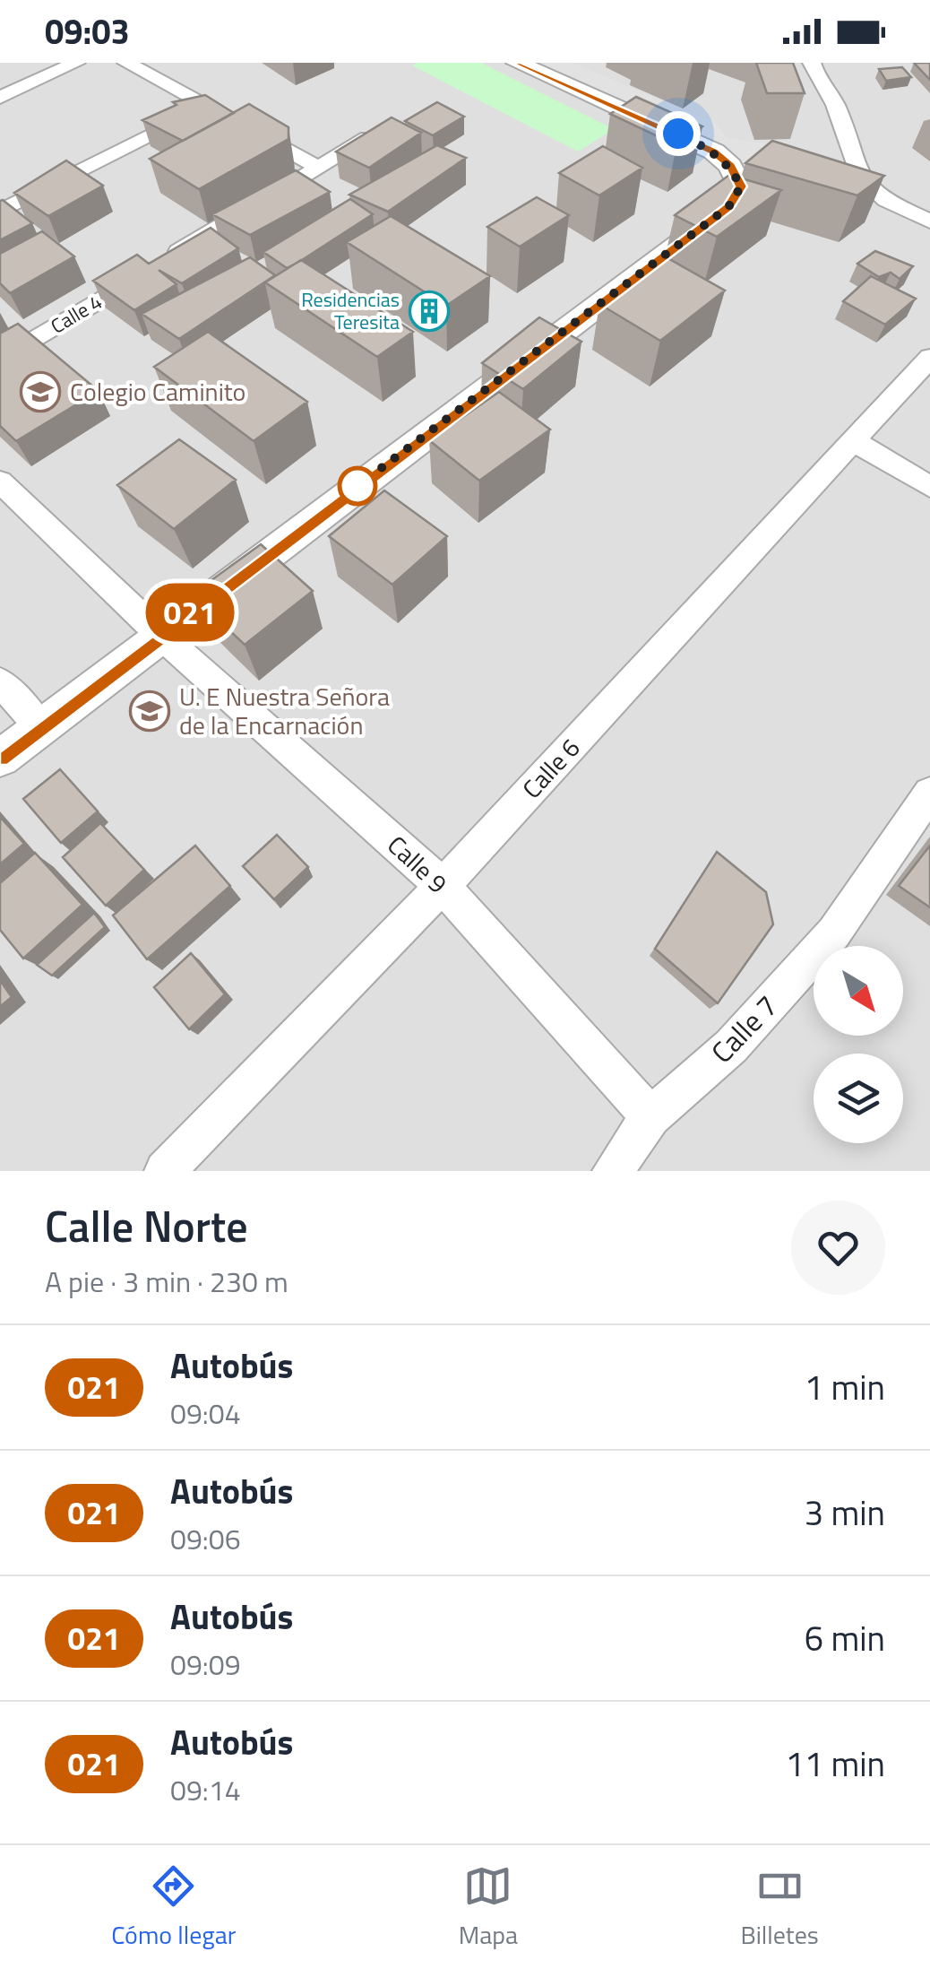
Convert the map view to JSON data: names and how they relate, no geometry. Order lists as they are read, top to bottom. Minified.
{"streets":{"street":["Calle 4","Calle 6","Calle 9","Calle 7"]},"crossings":[["Calle 6","Calle 9"],["Calle 9","Calle 7"]],"places":{"building":["Residencias Teresita"],"school or university":["Colegio Caminito","U. E Nuestra Señora de la Encarnación"]},"lines":["bus line 021"],"north":"bottom right","page":{"status":"09:03","on_map":"021","heading":["Calle Norte","A pie · 3 min · 230 m"],"list":[{"mark":"021","name":"Autobús","note":"09:04","value":"1 min"},{"mark":"021","name":"Autobús","note":"09:06","value":"3 min"},{"mark":"021","name":"Autobús","note":"09:09","value":"6 min"},{"mark":"021","name":"Autobús","note":"09:14","value":"11 min"}],"tabs":["Cómo llegar","Mapa","Billetes"]}}
